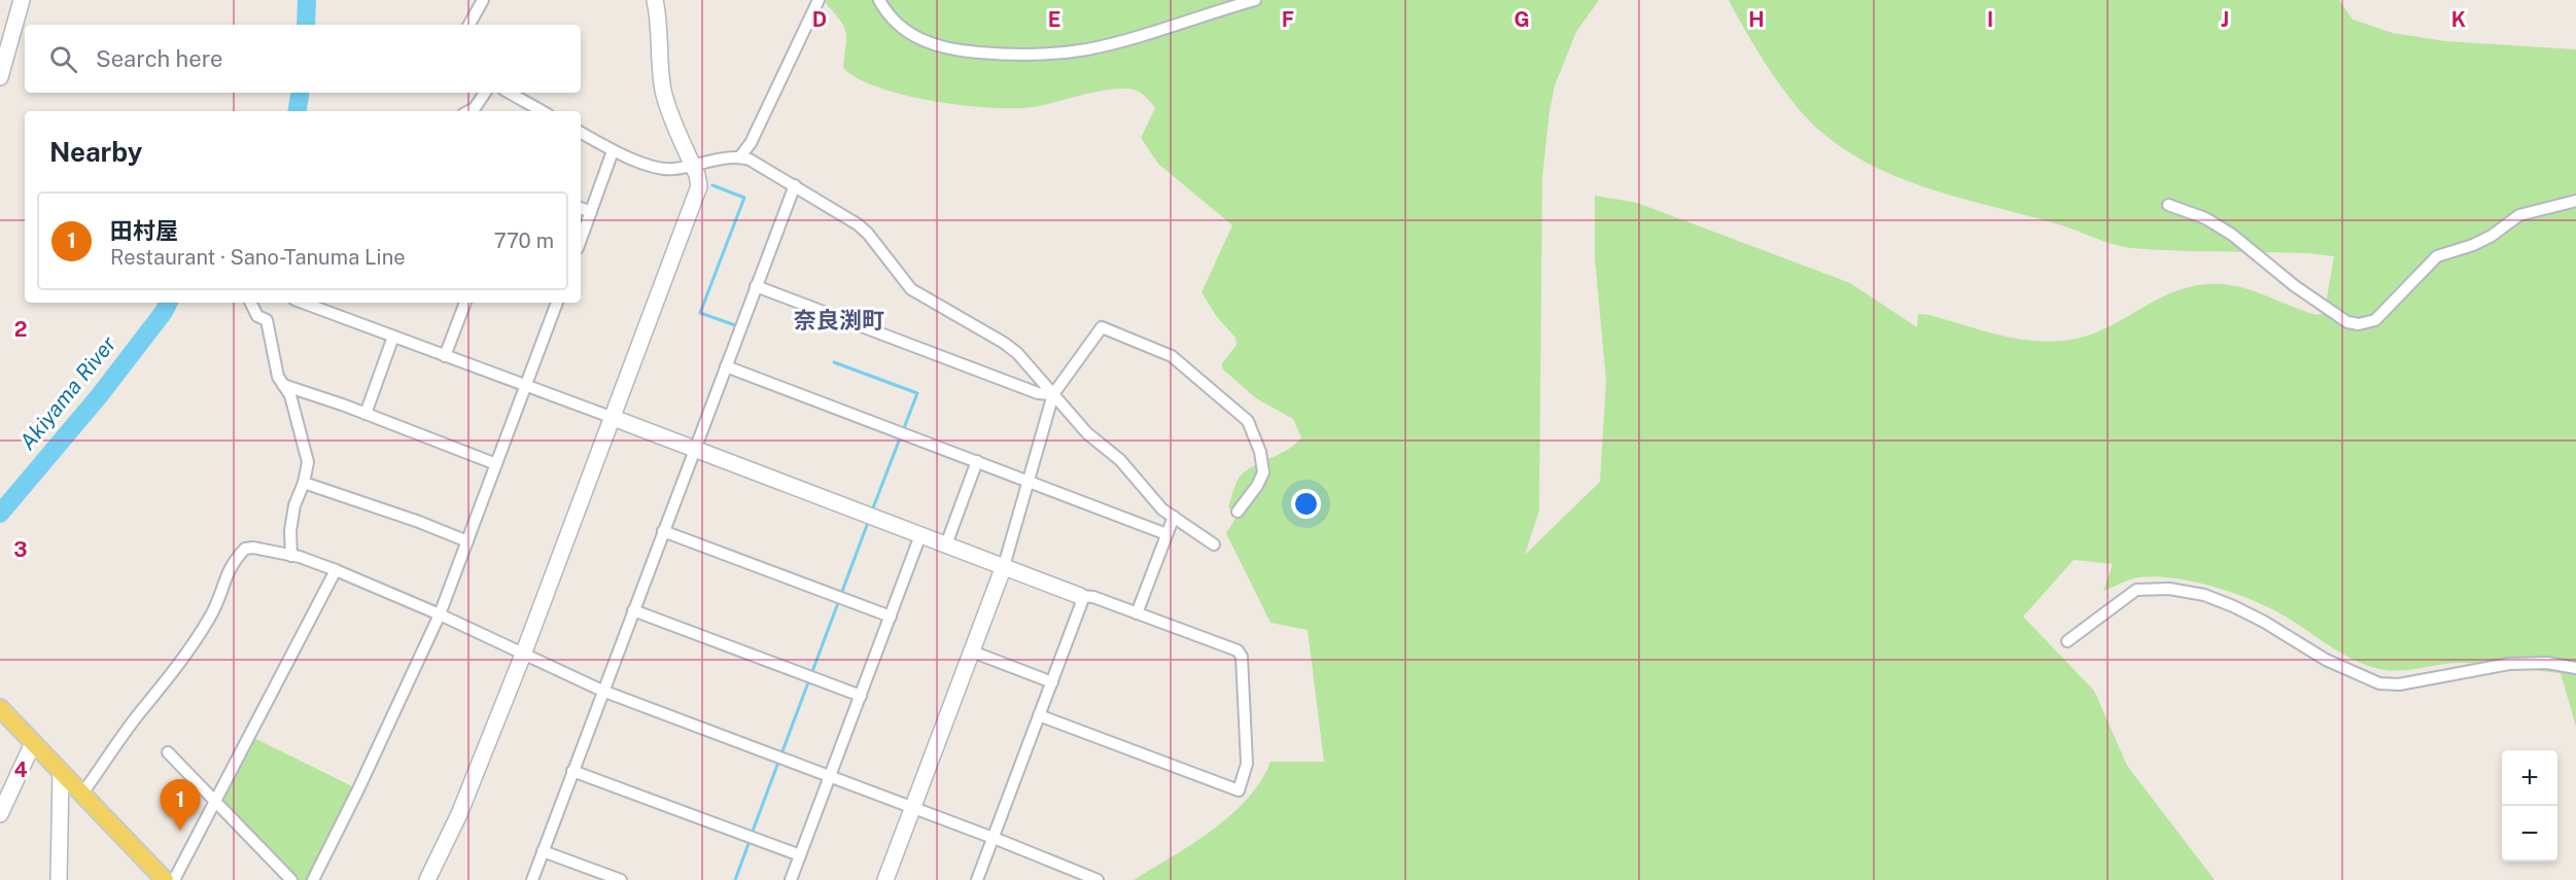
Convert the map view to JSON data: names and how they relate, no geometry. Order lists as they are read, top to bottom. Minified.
{"districts":["奈良渕町"],"water":["Akiyama River"],"page":{"search":"Search here","heading":"Nearby","list":[{"mark":"1","name":"田村屋","note":"Restaurant · Sano-Tanuma Line","value":"770 m"}],"map_buttons":["+","−"],"pins":"1"},"grid":{"columns":["D","E","F","G","H","I","J","K"],"rows":["2","3","4"]}}
